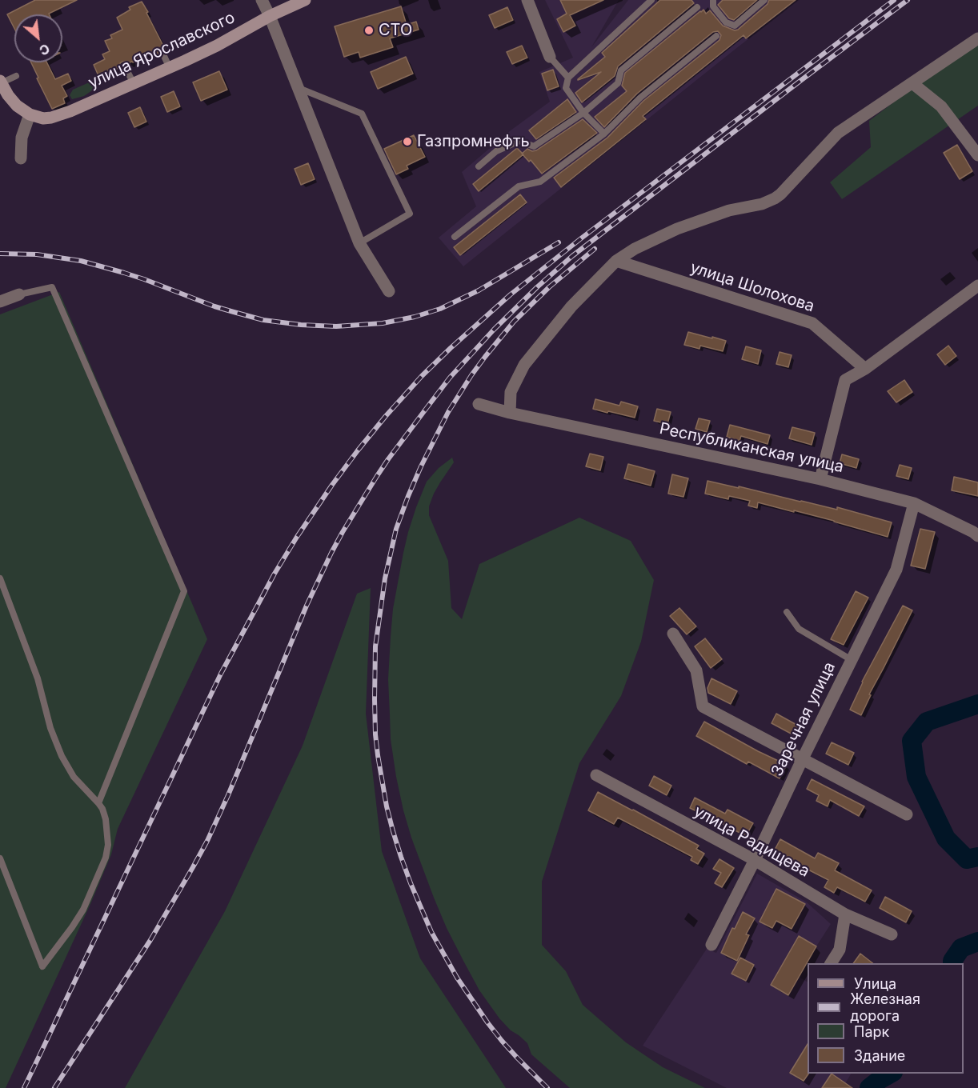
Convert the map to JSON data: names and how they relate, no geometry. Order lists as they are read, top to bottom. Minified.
{"streets":{"street":["улица Ярославского","улица Шолохова","Республиканская улица","Заречная улица","улица Радищева"]},"crossings":[["Республиканская улица","Заречная улица"],["Заречная улица","улица Радищева"]],"places":["СТО","Газпромнефть"],"legend":["Улица","Железная дорога","Парк","Здание"],"north":"bottom right"}
